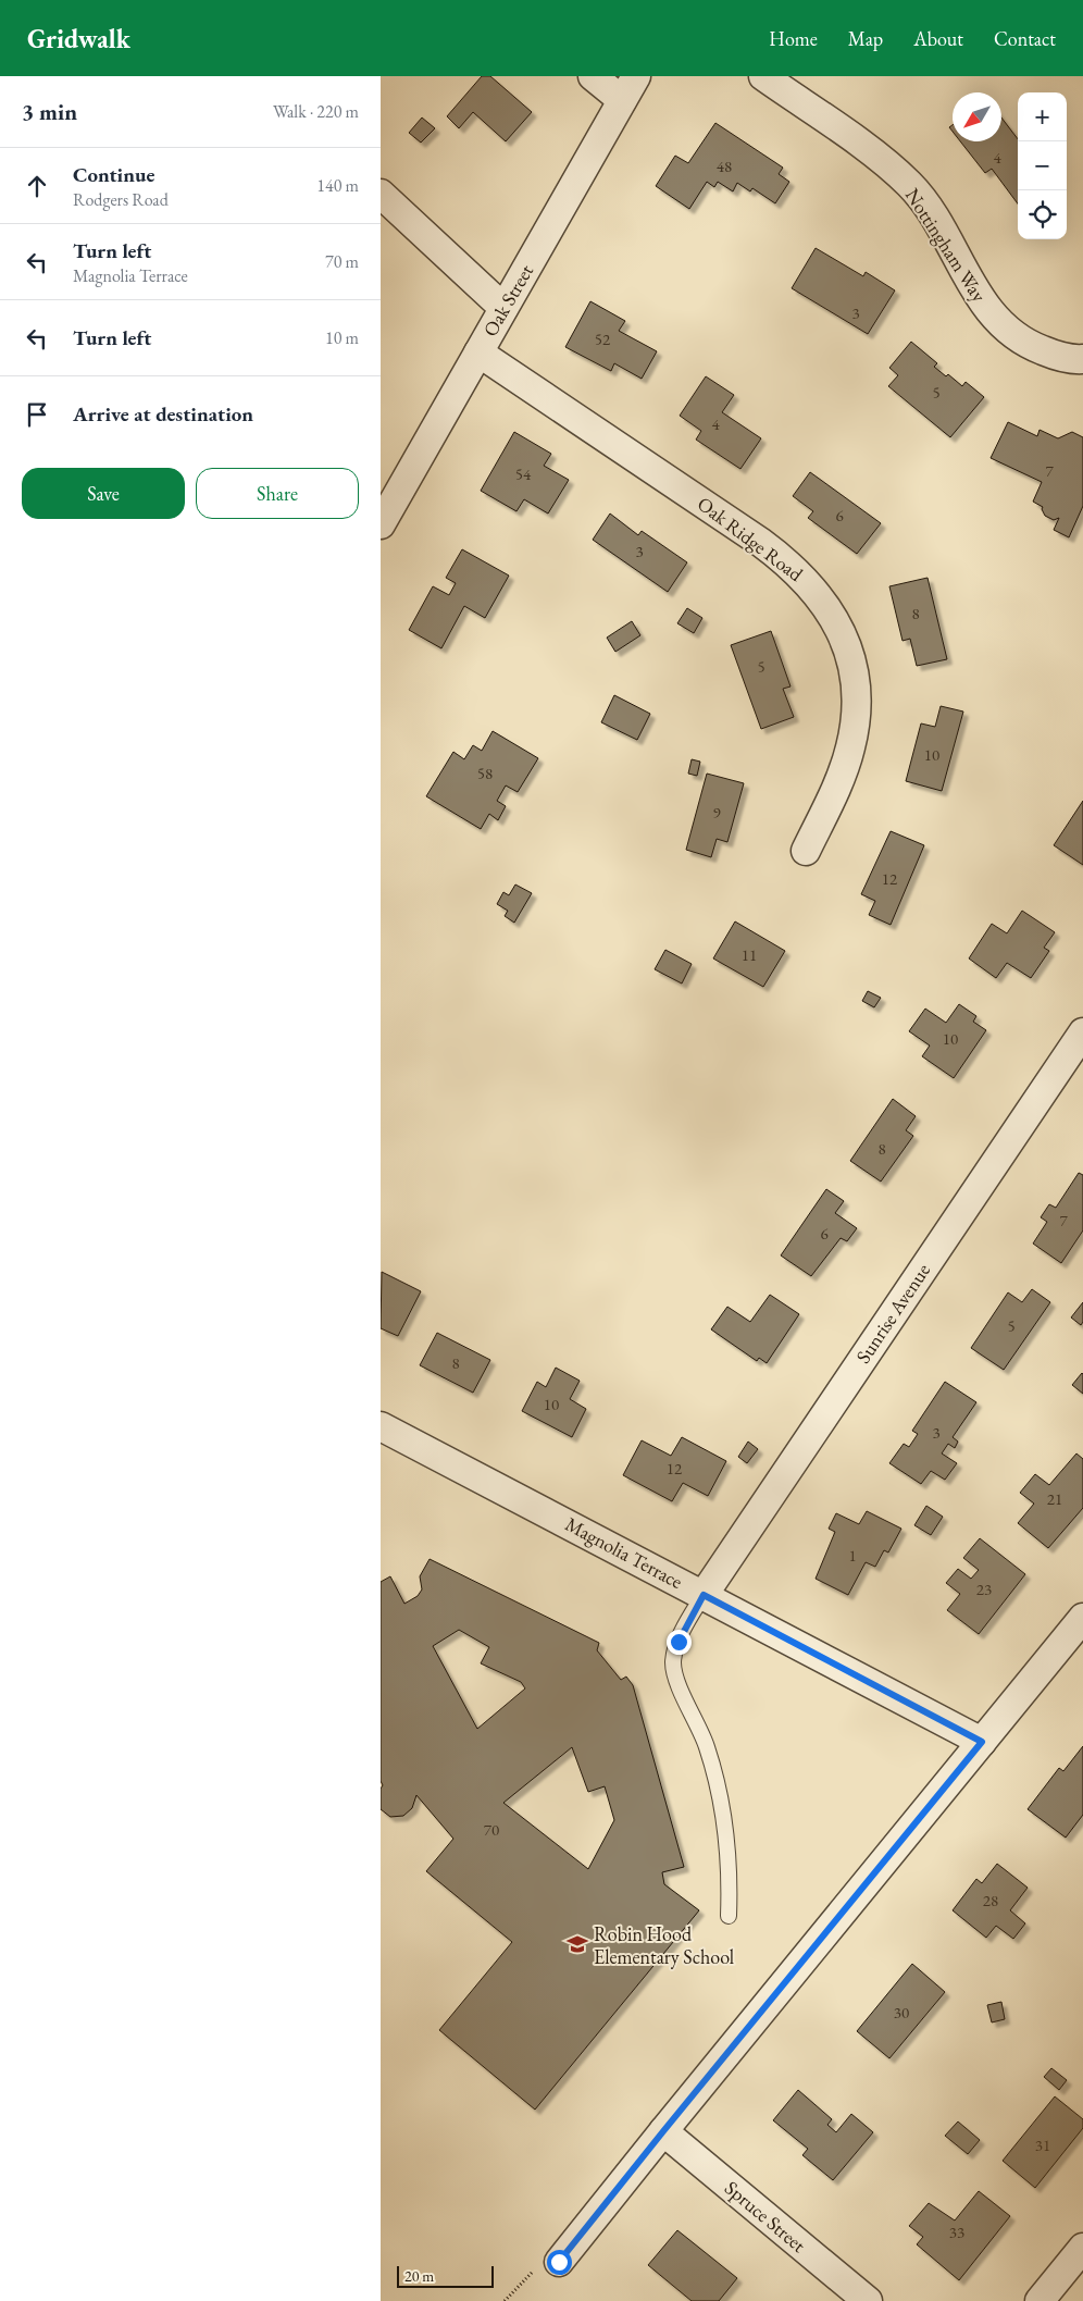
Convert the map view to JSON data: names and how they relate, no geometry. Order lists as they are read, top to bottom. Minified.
{"streets":{"street":["Nottingham Way","Oak Street","Oak Ridge Road","Sunrise Avenue","Magnolia Terrace","Spruce Street"]},"crossings":[["Oak Street","Oak Ridge Road"],["Sunrise Avenue","Magnolia Terrace"]],"places":{"school or university":["Robin Hood Elementary School"]},"house_numbers":["4","48","3","52","5","4","7","54","6","3","8","5","10","58","9","12","11","10","8","7","6","5","8","10","3","12","21","1","23","70","28","30","31","33"],"scale_bar":"20 m","north":"bottom left","page":{"header":"Gridwalk","nav":["Home","Map","About","Contact"],"heading":["3 min","Walk · 220 m"],"map_buttons":["+","−"],"list":[["Continue","Rodgers Road","140 m"],["Turn left","Magnolia Terrace","70 m"],["Turn left","10 m"],"Arrive at destination"],"buttons":["Save","Share"],"scale":"20 m"}}
